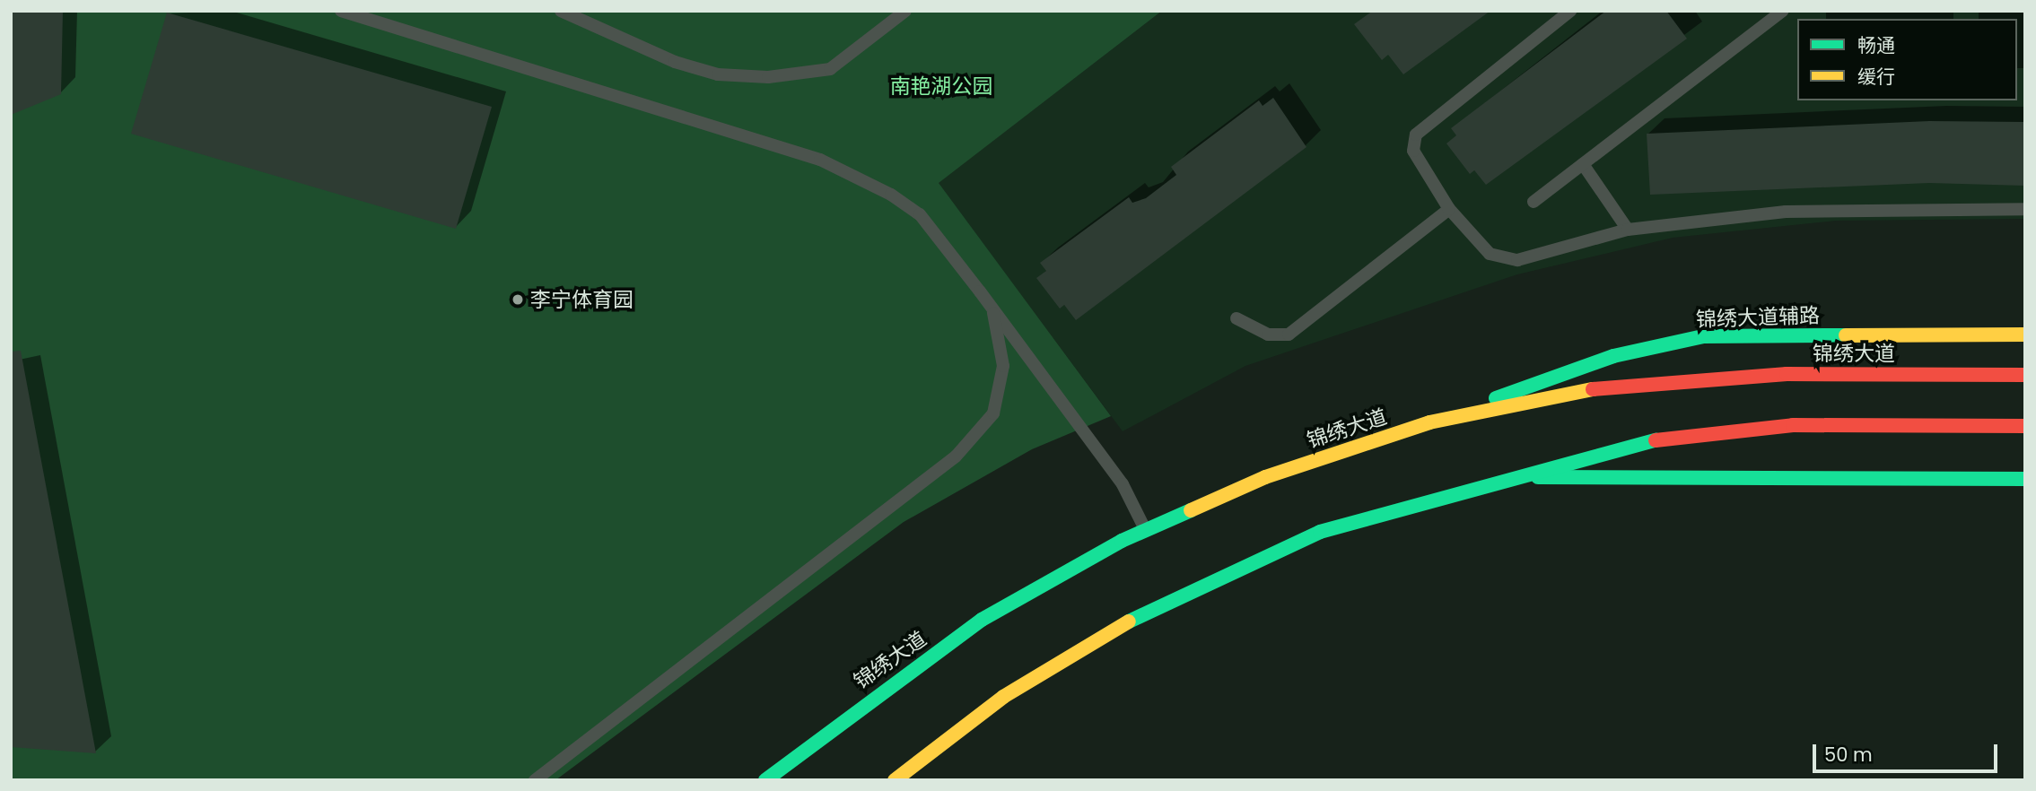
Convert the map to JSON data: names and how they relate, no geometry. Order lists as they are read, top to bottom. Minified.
{"streets":{"main road":["锦绣大道辅路","锦绣大道"]},"crossings":[["锦绣大道辅路","锦绣大道"]],"parks":["南艳湖公园"],"places":["李宁体育园"],"legend":["畅通","缓行"],"scale_bar":"50 m"}
